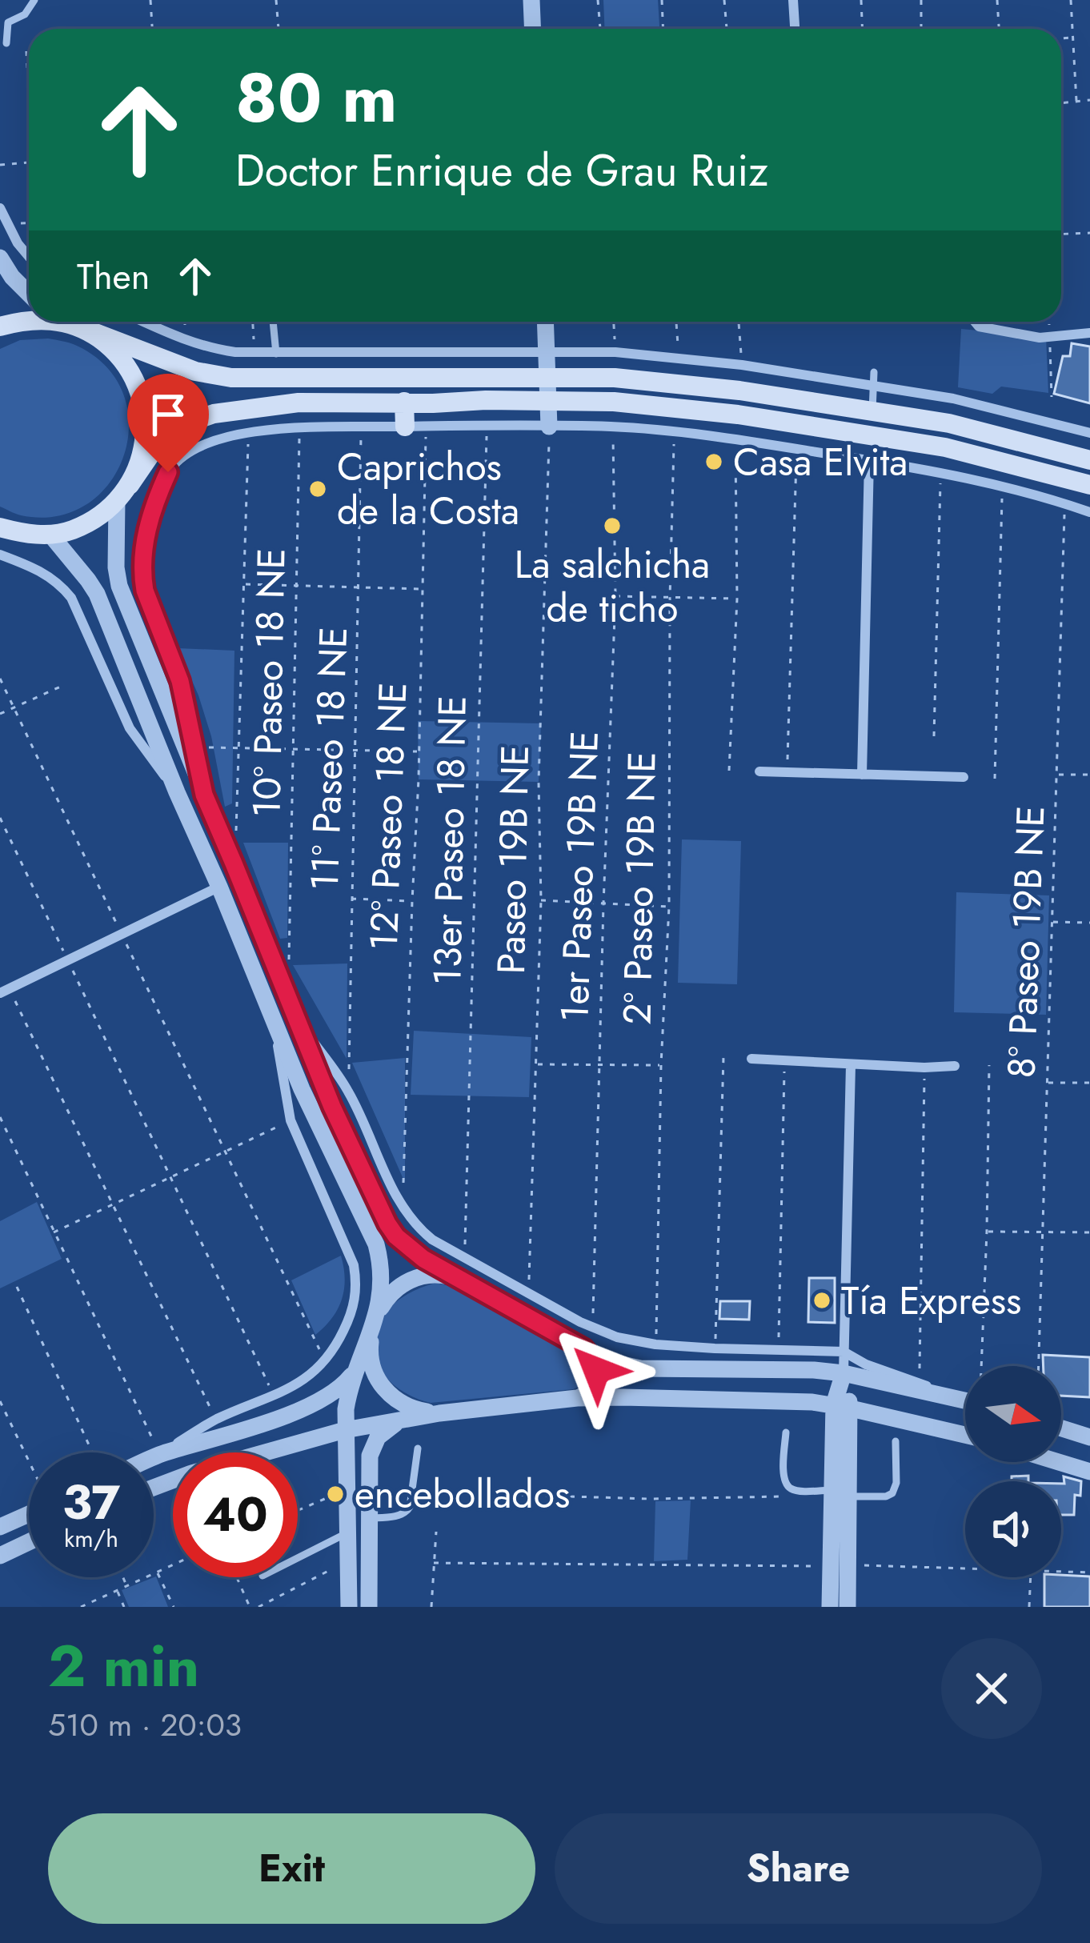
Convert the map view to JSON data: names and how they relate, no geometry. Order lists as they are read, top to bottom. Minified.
{"streets":{"path":["10º Paseo 18 NE","11º Paseo 18 NE","12º Paseo 18 NE","13er Paseo 18 NE","Paseo 19B NE","1er Paseo 19B NE","2º Paseo 19B NE","8º Paseo 19B NE"]},"places":["Casa Elvita","Caprichos de la Costa","La salchicha de ticho","Tía Express","encebollados"],"north":"right","page":{"turn":["80 m","Doctor Enrique de Grau Ruiz"],"then":"Then","speed":"37 km/h","limit":"40","heading":["2 min","510 m · 20:03"],"buttons":["Exit","Share"]}}
